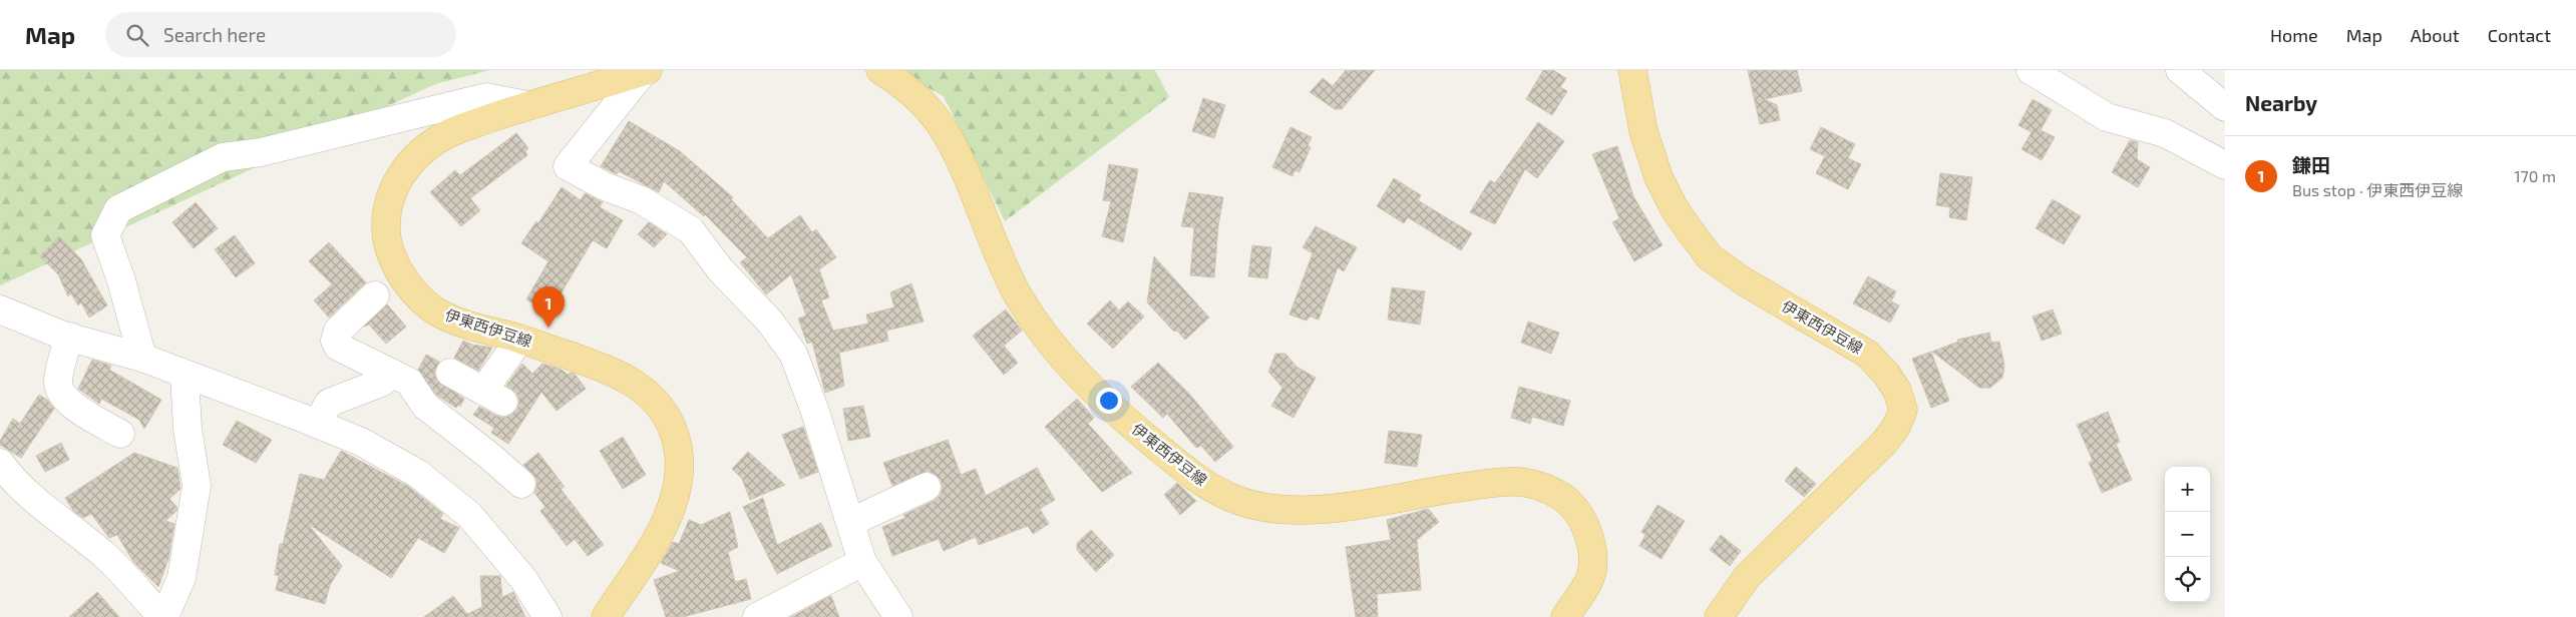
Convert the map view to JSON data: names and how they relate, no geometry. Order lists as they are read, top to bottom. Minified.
{"streets":{"main road":["伊東西伊豆線"]},"page":{"header":"Map","search":"Search here","nav":["Home","Map","About","Contact"],"heading":"Nearby","list":[{"mark":"1","name":"鎌田","note":"Bus stop · 伊東西伊豆線","value":"170 m"}],"pins":"1","map_buttons":["+","−"]}}
